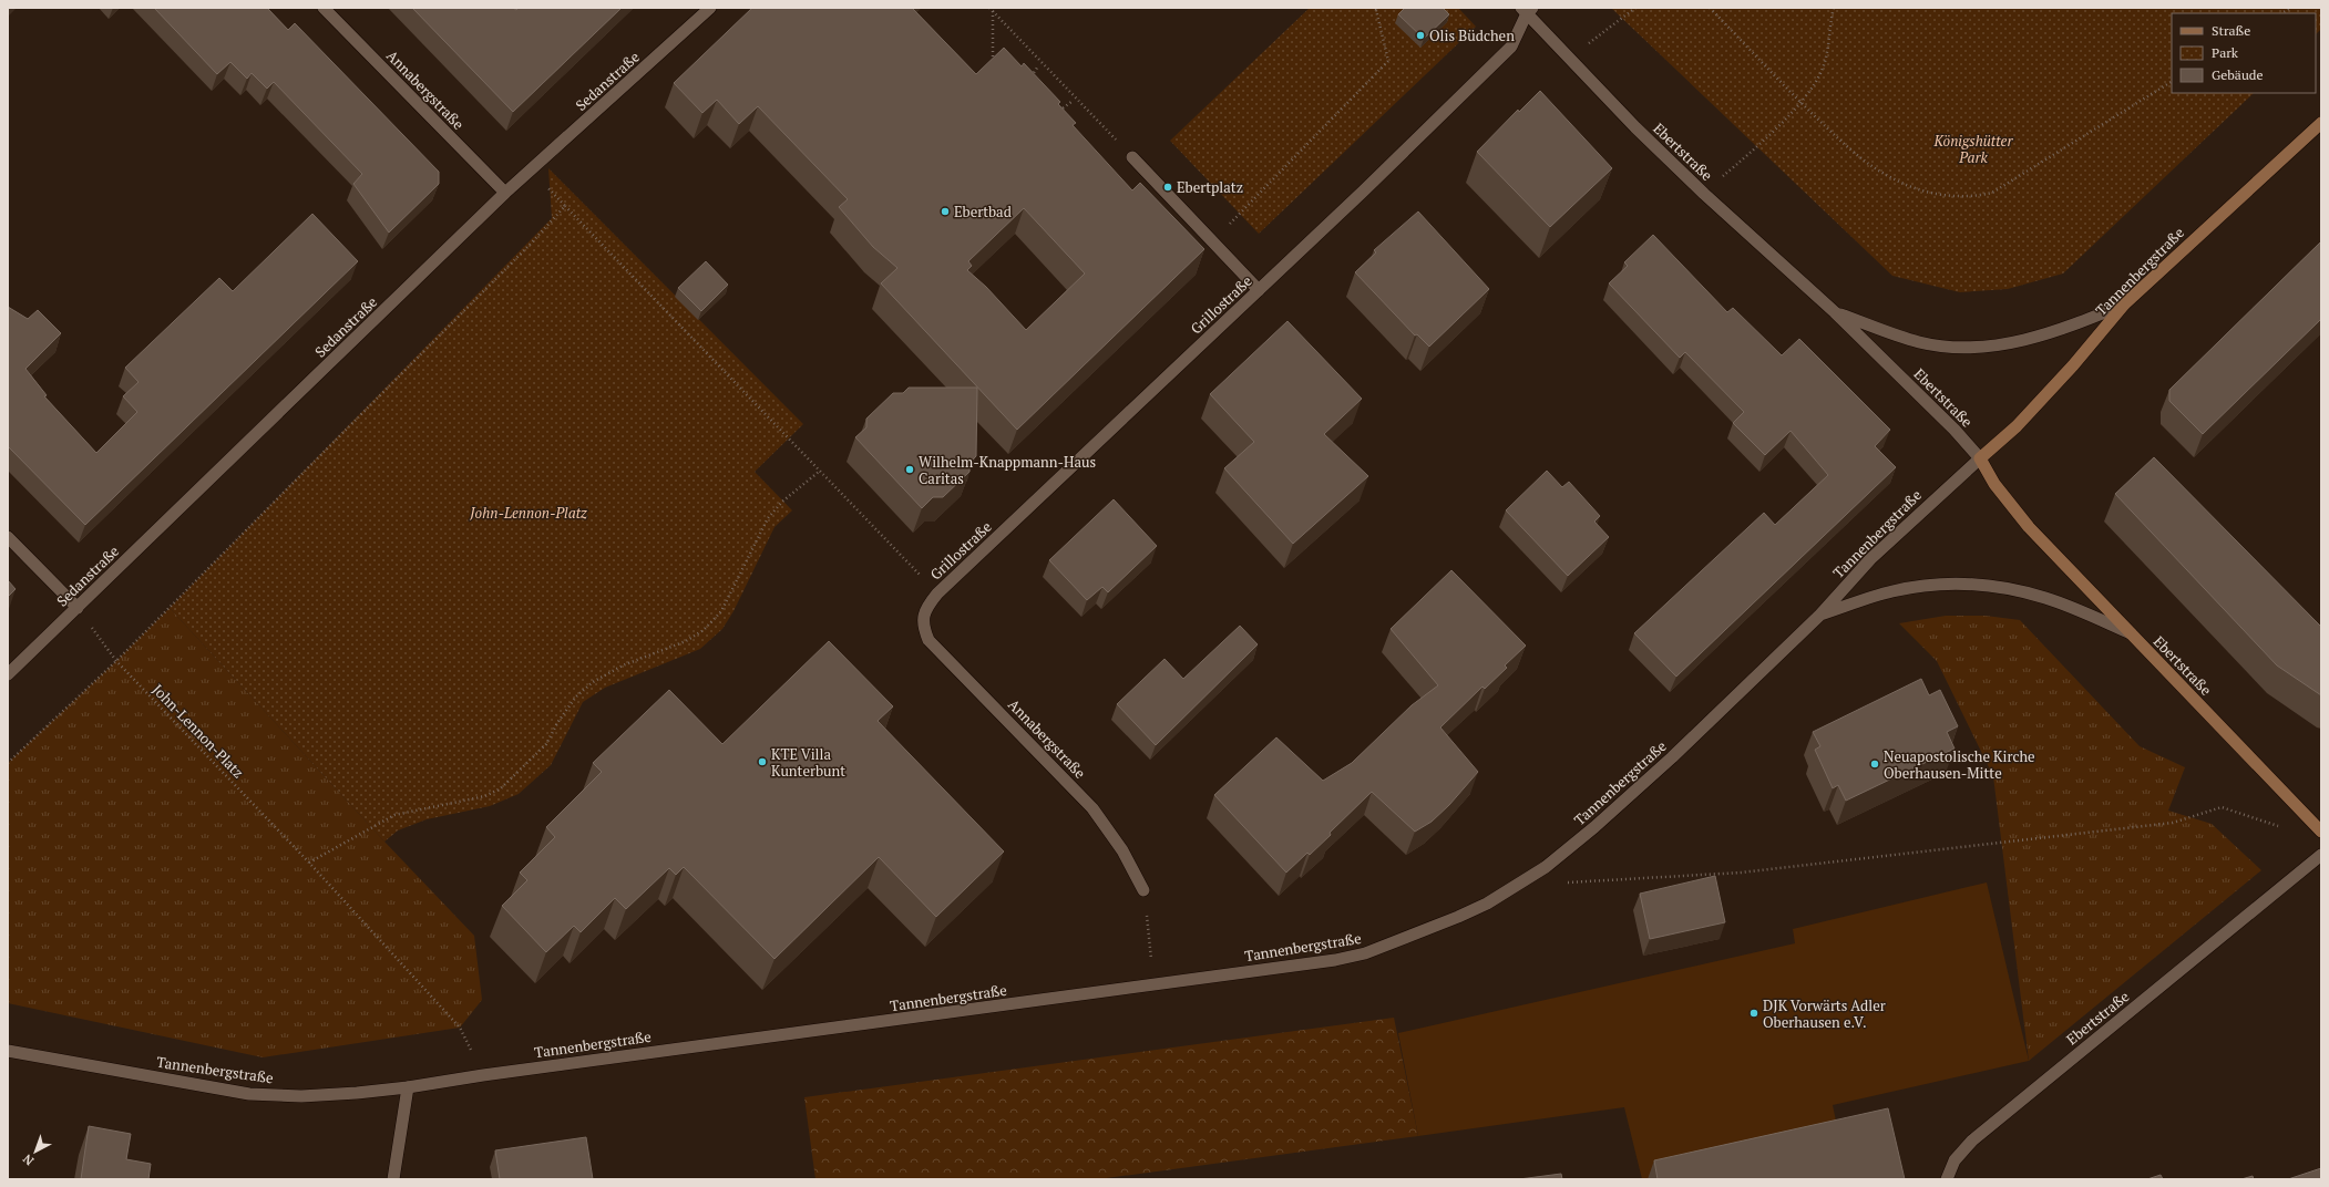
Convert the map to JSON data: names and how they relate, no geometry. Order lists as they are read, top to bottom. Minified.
{"streets":{"main road":["Ebertstraße","Tannenbergstraße"],"street":["Sedanstraße","Annabergstraße","Grillostraße"],"path":["John-Lennon-Platz"]},"crossings":[["Sedanstraße","Annabergstraße"],["Sedanstraße","John-Lennon-Platz"],["Annabergstraße","Grillostraße"],["Ebertstraße","Tannenbergstraße"],["Ebertstraße","Grillostraße"],["Tannenbergstraße","John-Lennon-Platz"]],"parks":["Königshütter Park","John-Lennon-Platz"],"places":["Olis Büdchen","Ebertplatz","Ebertbad","Wilhelm-Knappmann-Haus Caritas","KTE Villa Kunterbunt","Neuapostolische Kirche Oberhausen-Mitte","DJK Vorwärts Adler Oberhausen e.V."],"legend":["Straße","Park","Gebäude"],"north":"bottom left"}
